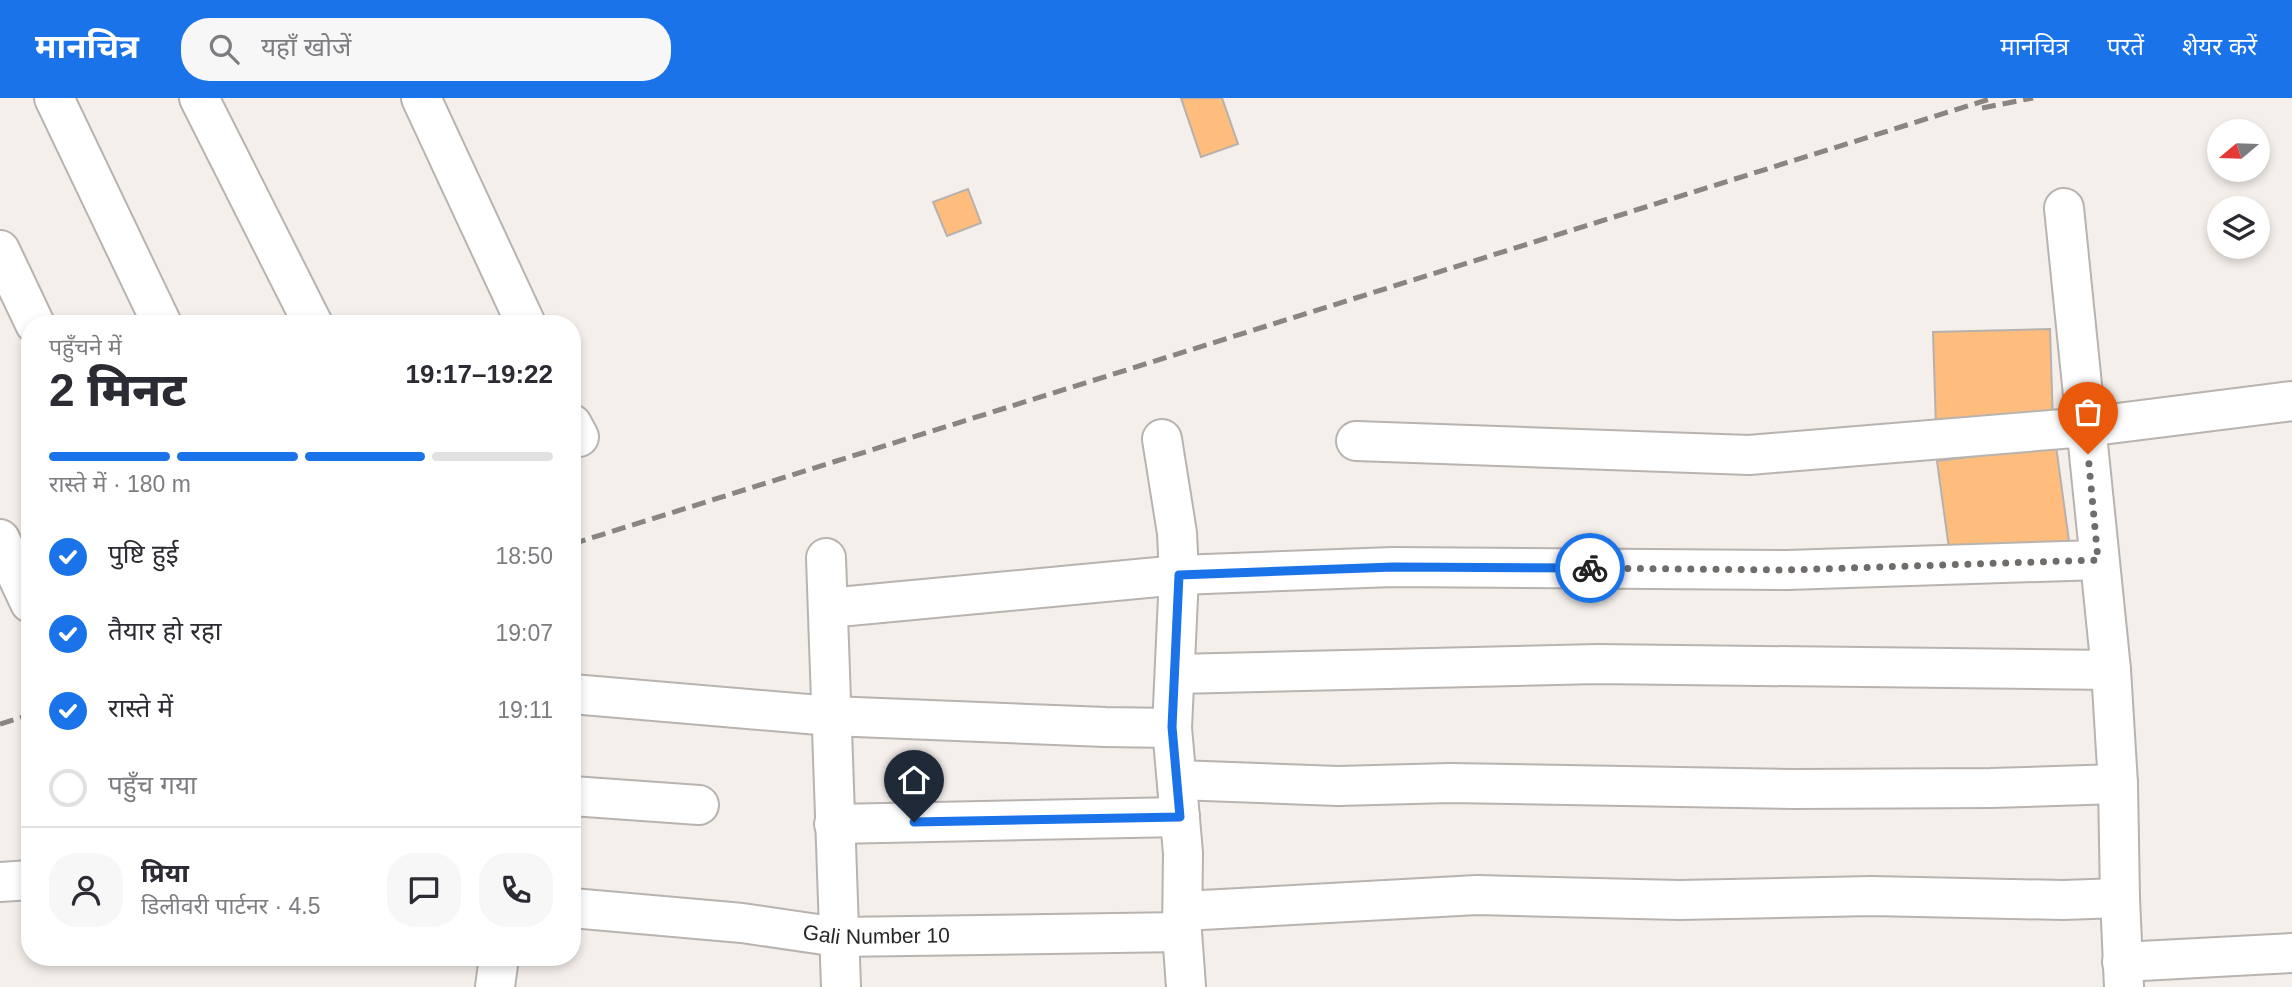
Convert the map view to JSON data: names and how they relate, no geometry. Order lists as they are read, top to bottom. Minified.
{"streets":{"street":["Gali Number 10"]},"north":"left","page":{"header":"मानचित्र","search":"यहाँ खोजें","nav":["मानचित्र","परतें","शेयर करें"],"heading":["2 मिनट","पहुँचने में","19:17–19:22"],"panel":["प्रिया","डिलीवरी पार्टनर · 4.5"],"bar":"रास्ते में · 180 m","list":[["पुष्टि हुई","18:50"],["तैयार हो रहा","19:07"],["रास्ते में","19:11"],"पहुँच गया"]}}
